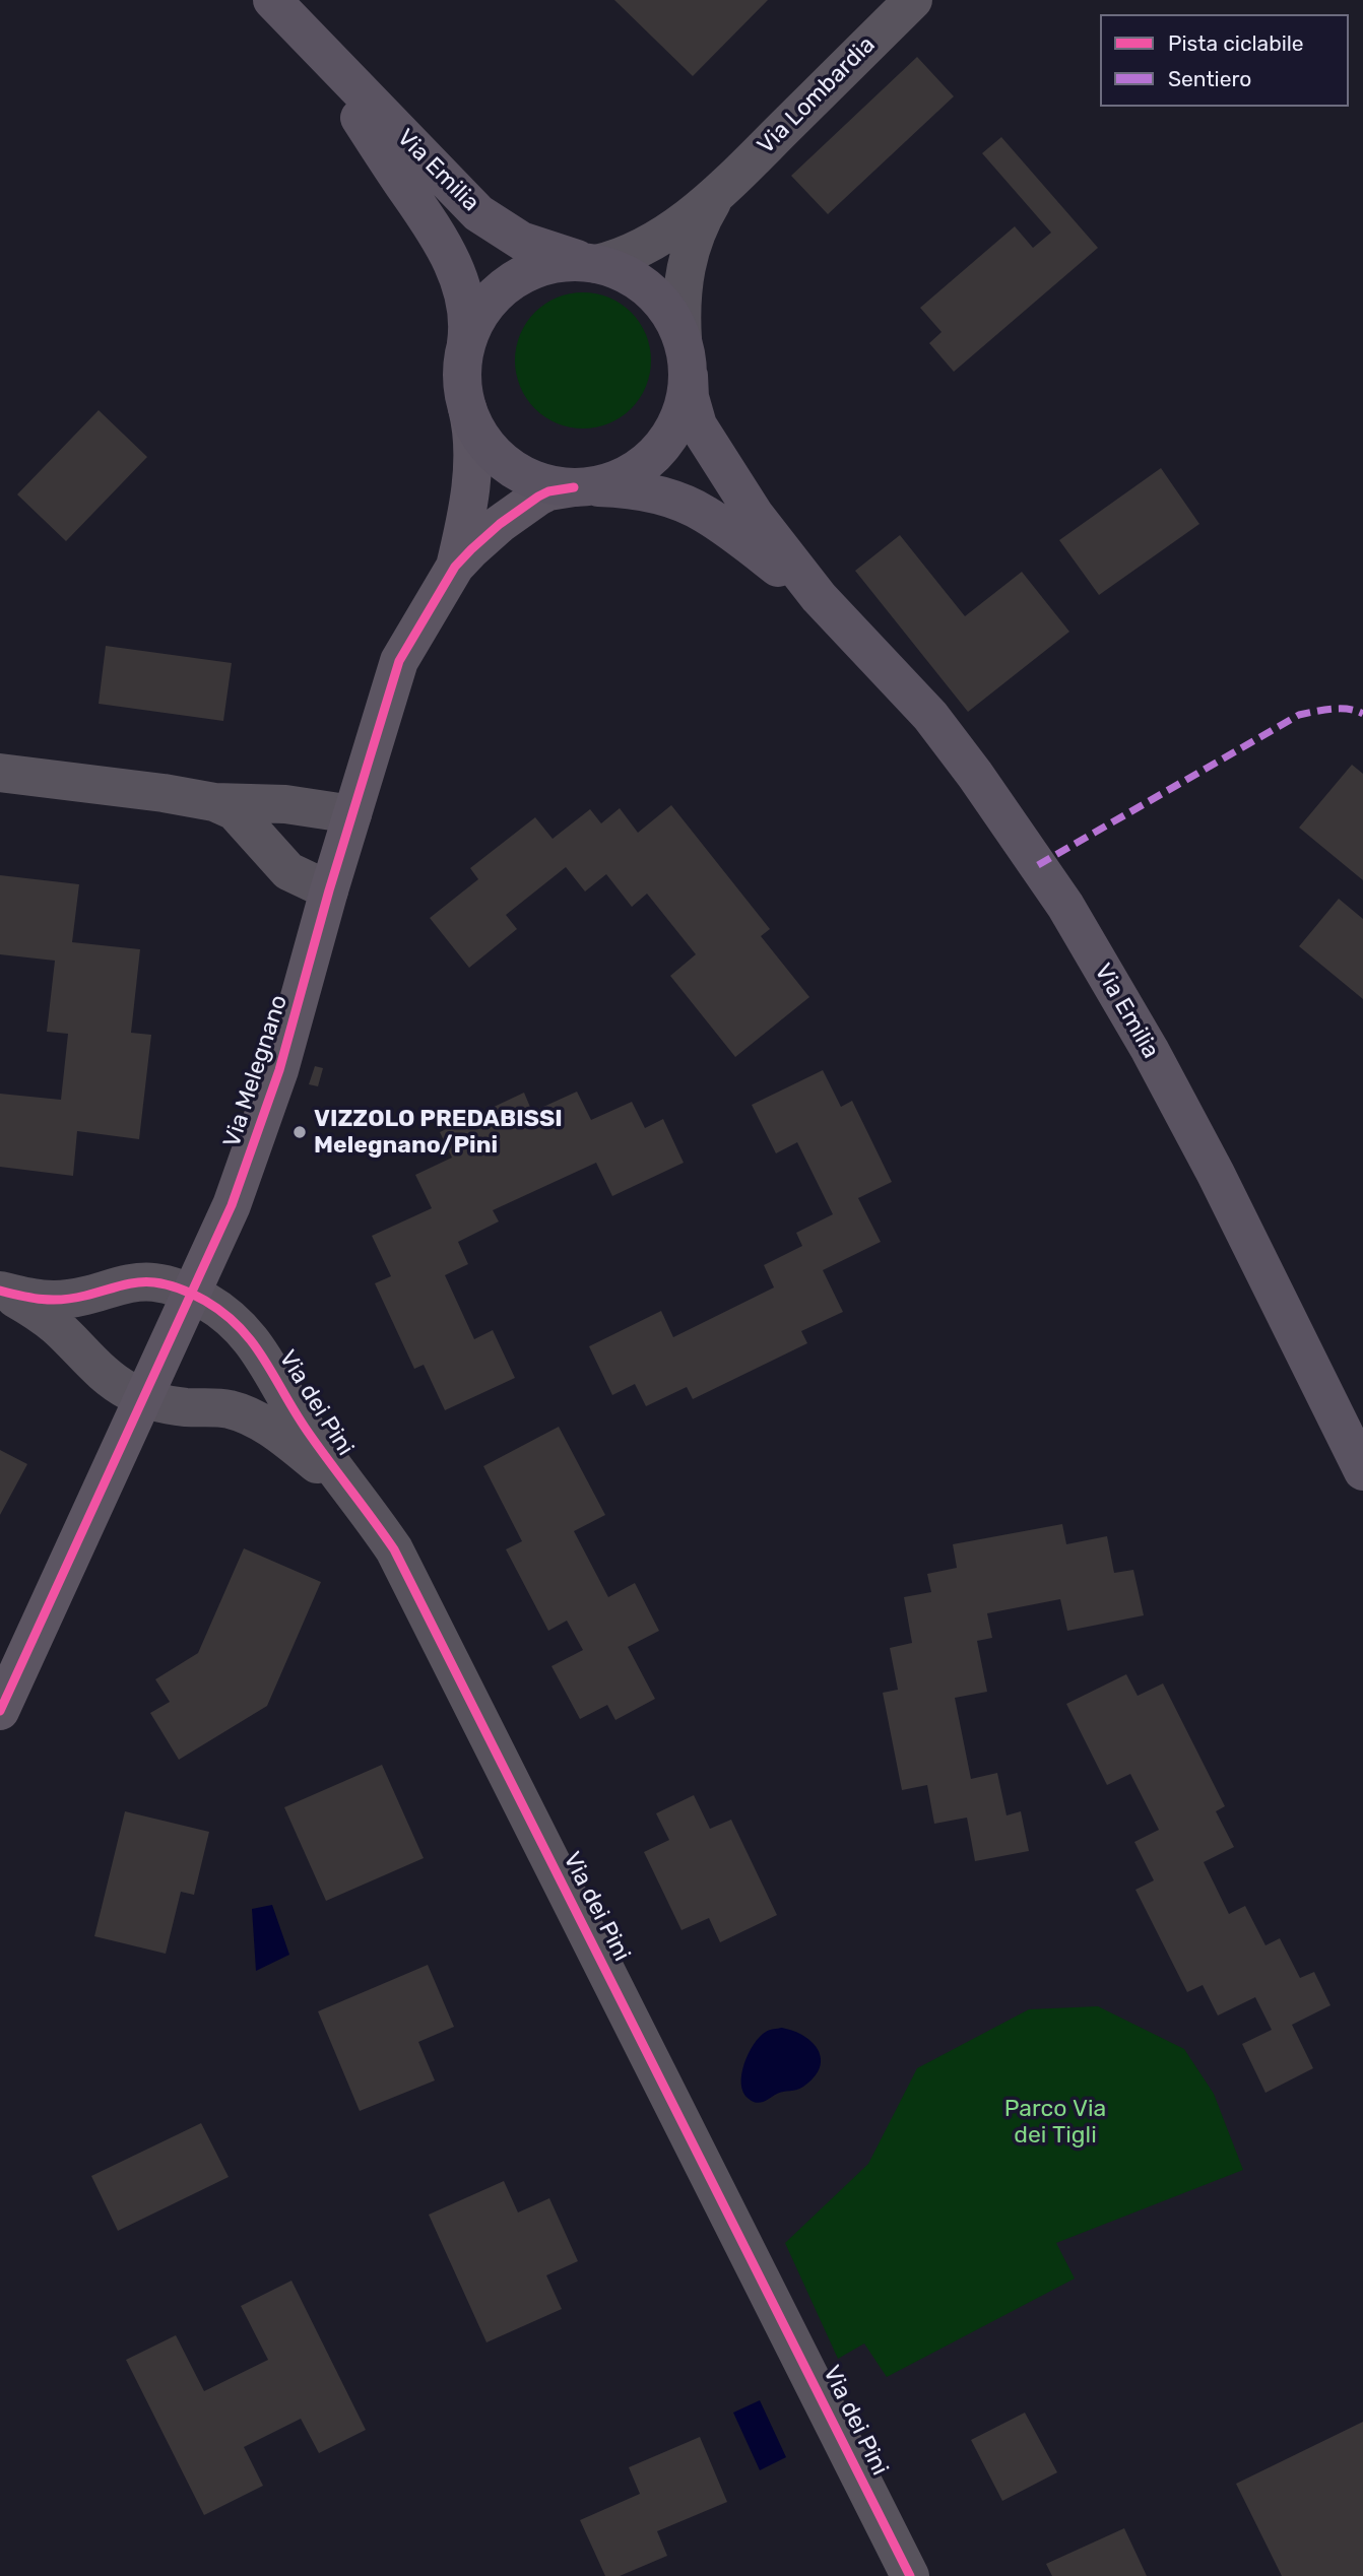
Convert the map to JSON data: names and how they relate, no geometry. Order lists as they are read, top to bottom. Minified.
{"streets":{"main road":["Via Emilia"],"street":["Via Lombardia","Via Melegnano","Via dei Pini"]},"crossings":[["Via Lombardia","Via Emilia"],["Via Lombardia","Via Melegnano"],["Via Emilia","Via Melegnano"],["Via Melegnano","Via dei Pini"]],"parks":["Parco Via dei Tigli"],"places":["VIZZOLO PREDABISSI Melegnano/Pini"],"legend":["Pista ciclabile","Sentiero"]}
